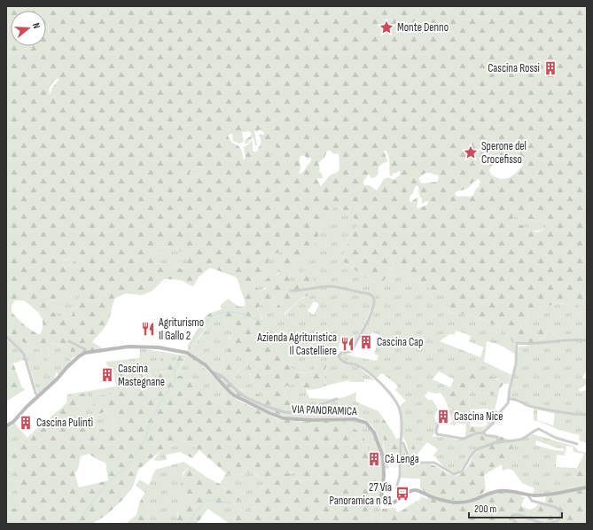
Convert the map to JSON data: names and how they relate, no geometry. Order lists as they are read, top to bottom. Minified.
{"streets":{"street":["VIA PANORAMICA"]},"places":{"place":["Monte Denno","Sperone del Crocefisso"],"building":["Cascina Rossi","Cascina Cap","Cascina Mastegnane","Cascina Nice","Cascina Pulintì","Cà Lenga"],"restaurant":["Agriturismo Il Gallo 2","Azienda Agrituristica Il Castelliere"],"bus stop":["27 Via Panoramica n 81"]},"scale_bar":"200 m","north":"right"}
